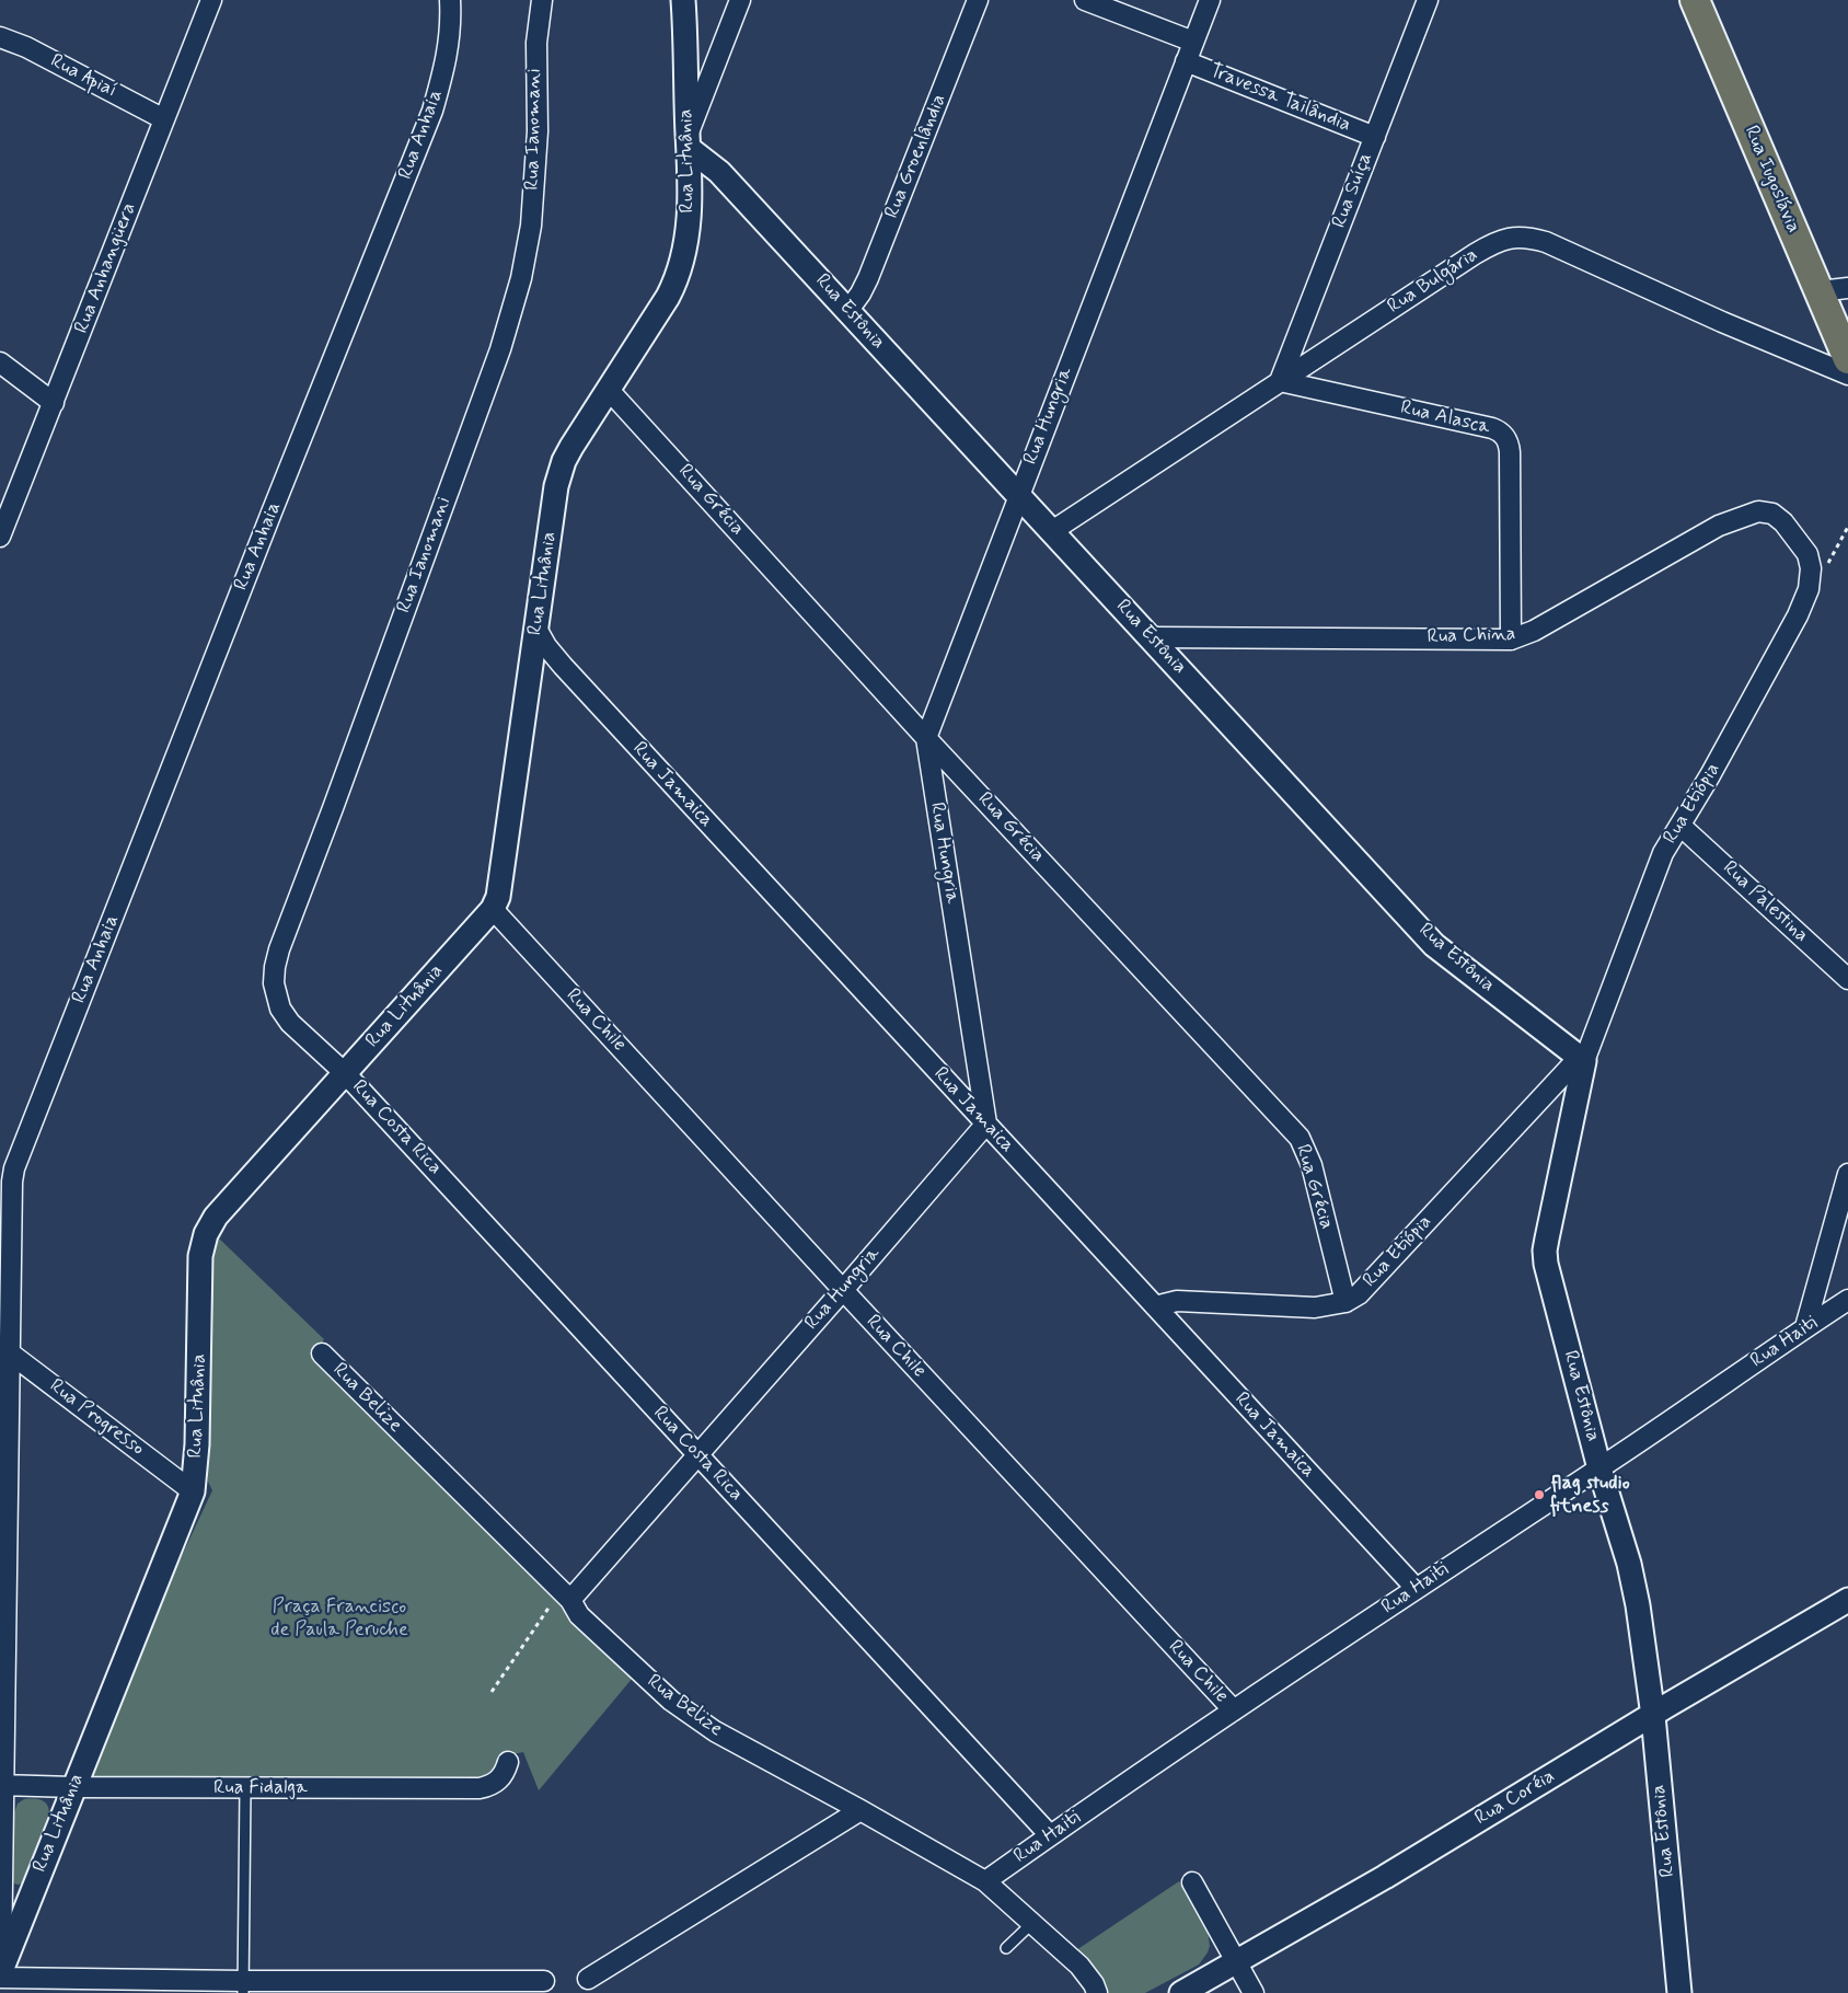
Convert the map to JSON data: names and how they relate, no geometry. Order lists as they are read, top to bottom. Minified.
{"streets":{"main road":["Rua Iugoslávia"],"street":["Rua Apiaí","Travessa Tailândia","Rua Ianomani","Rua Anhaia","Rua Groenlândia","Rua Lituânia","Rua Suíça","Rua Anhangüera","Rua Bulgária","Rua Estônia","Rua Hungria","Rua Alasca","Rua Grécia","Rua China","Rua Jamaica","Rua Etiópia","Rua Palestina","Rua Chile","Rua Costa Rica","Rua Haiti","Rua Belize","Rua Progresso","Rua Fidalga","Rua Coréia"]},"crossings":[["Rua Apiaí","Rua Anhangüera"],["Travessa Tailândia","Rua Suíça"],["Travessa Tailândia","Rua Hungria"],["Rua Ianomani","Rua Lituânia"],["Rua Ianomani","Rua Costa Rica"],["Rua Anhaia","Rua Lituânia"],["Rua Anhaia","Rua Progresso"],["Rua Anhaia","Rua Fidalga"],["Rua Groenlândia","Rua Estônia"],["Rua Lituânia","Rua Estônia"],["Rua Lituânia","Rua Grécia"],["Rua Lituânia","Rua Jamaica"],["Rua Lituânia","Rua Chile"],["Rua Lituânia","Rua Costa Rica"],["Rua Lituânia","Rua Progresso"],["Rua Lituânia","Rua Fidalga"],["Rua Suíça","Rua Bulgária"],["Rua Suíça","Rua Alasca"],["Rua Bulgária","Rua Estônia"],["Rua Bulgária","Rua Alasca"],["Rua Estônia","Rua Hungria"],["Rua Estônia","Rua China"],["Rua Estônia","Rua Etiópia"],["Rua Estônia","Rua Haiti"],["Rua Estônia","Rua Coréia"],["Rua Hungria","Rua Grécia"],["Rua Hungria","Rua Jamaica"],["Rua Hungria","Rua Chile"],["Rua Hungria","Rua Costa Rica"],["Rua Hungria","Rua Belize"],["Rua Alasca","Rua China"],["Rua Grécia","Rua Etiópia"],["Rua China","Rua Etiópia"],["Rua Jamaica","Rua Etiópia"],["Rua Jamaica","Rua Haiti"],["Rua Etiópia","Rua Palestina"],["Rua Chile","Rua Haiti"],["Rua Costa Rica","Rua Haiti"],["Rua Haiti","Rua Belize"]],"parks":["Praça Francisco de Paula Peruche"],"places":["flag studio fitness"]}
